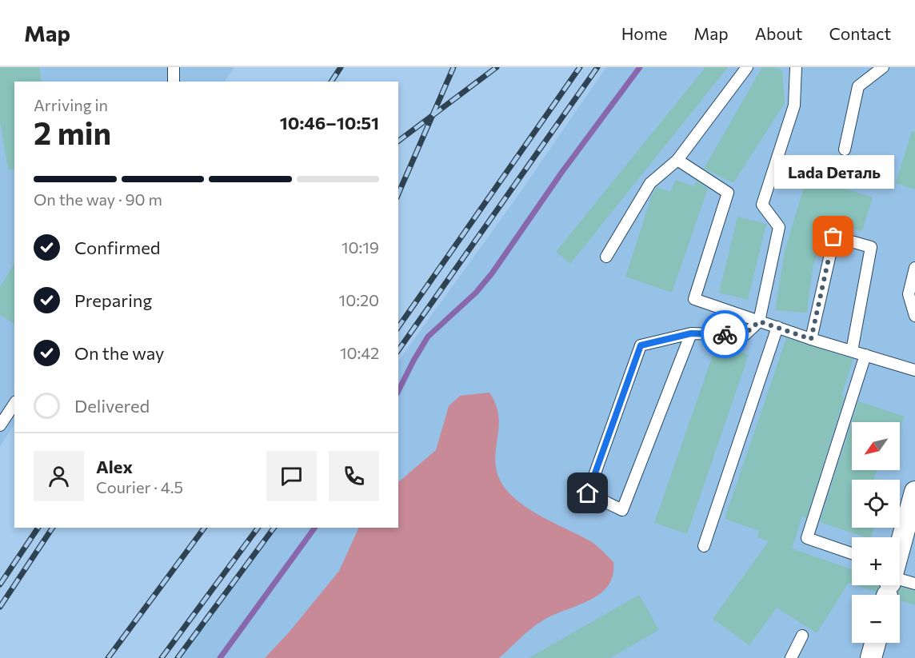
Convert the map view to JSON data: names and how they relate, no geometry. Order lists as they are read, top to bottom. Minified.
{"places":["Lada Dеталь"],"north":"bottom left","page":{"header":"Map","nav":["Home","Map","About","Contact"],"heading":["2 min","Arriving in","10:46–10:51"],"panel":["Alex","Courier · 4.5"],"bubble":"Lada Dеталь","bar":"On the way · 90 m","list":[["Confirmed","10:19"],["Preparing","10:20"],["On the way","10:42"],"Delivered"],"map_buttons":["+","−"]}}
